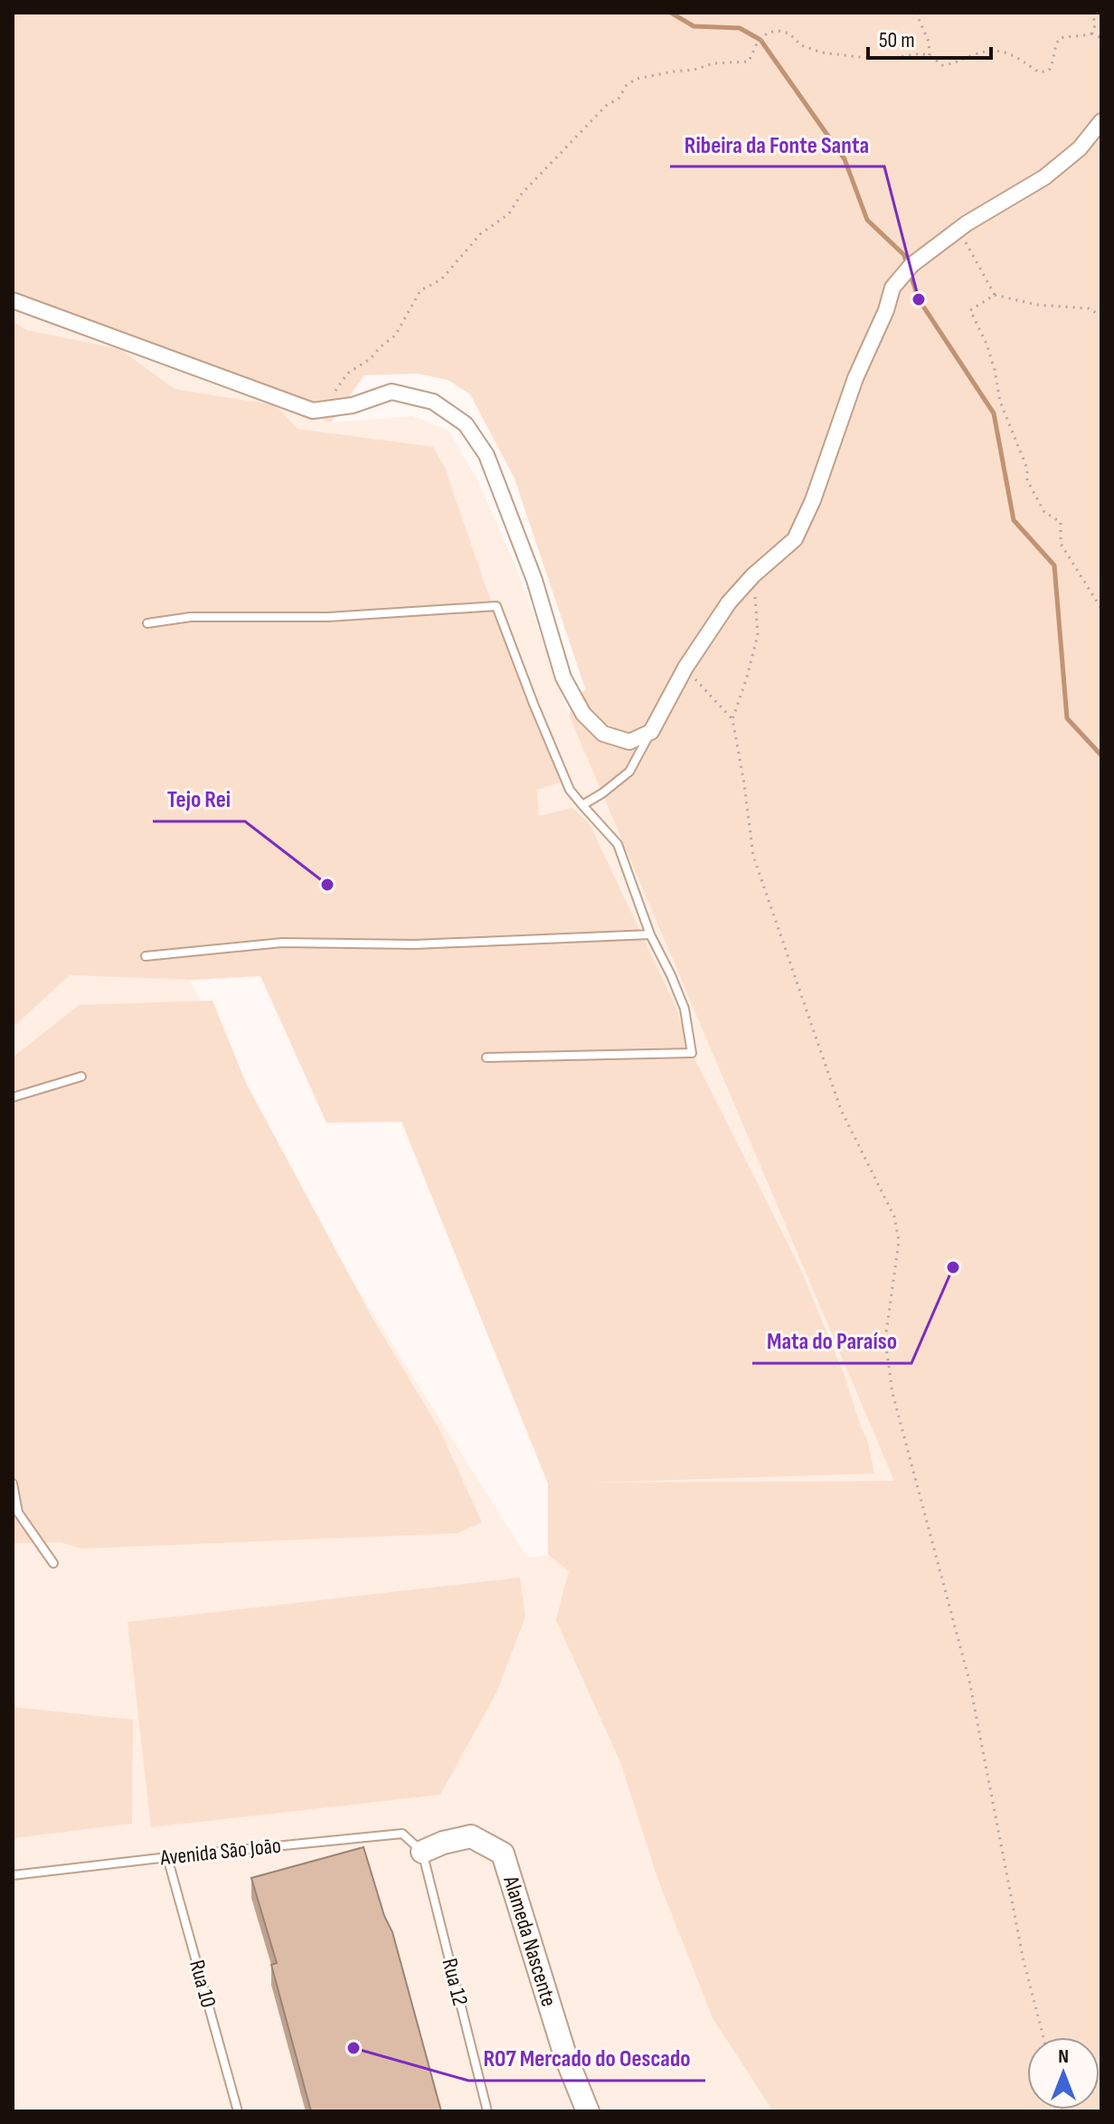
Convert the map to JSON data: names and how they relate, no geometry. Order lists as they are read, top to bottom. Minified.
{"streets":{"street":["Alameda Nascente"],"lane":["Avenida São João","Rua 12","Rua 10"]},"crossings":[["Avenida São João","Alameda Nascente"],["Avenida São João","Rua 12"],["Avenida São João","Rua 10"],["Alameda Nascente","Rua 12"]],"places":["Ribeira da Fonte Santa","Tejo Rei","Mata do Paraíso","R07 Mercado do Oescado"],"scale_bar":"50 m","north":"top"}
